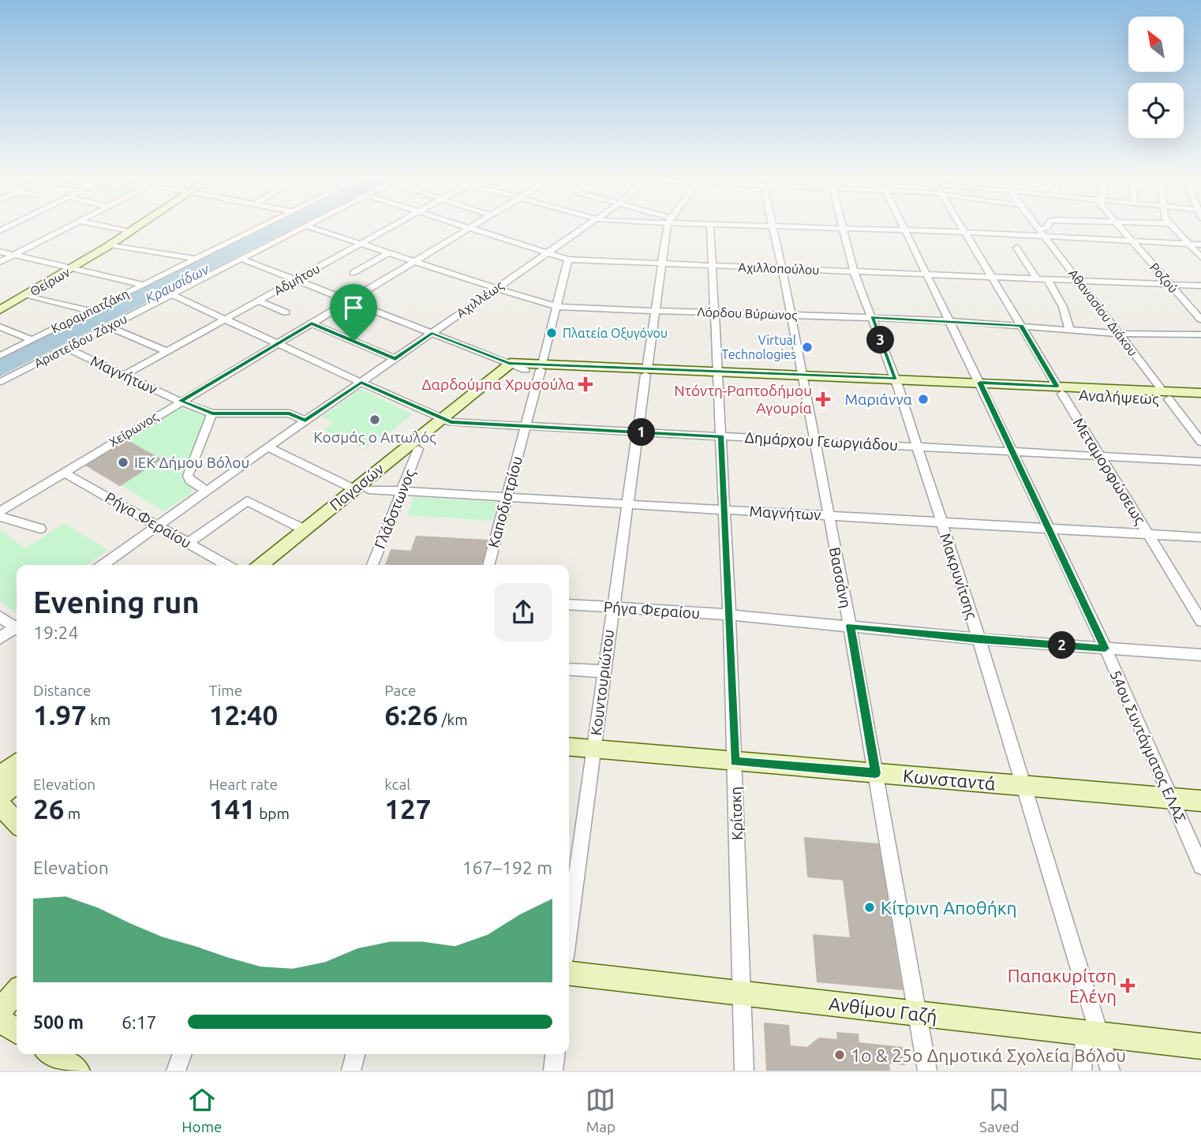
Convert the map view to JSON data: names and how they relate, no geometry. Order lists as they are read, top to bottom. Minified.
{"streets":{"main road":["Παγασών"],"street":["Αχιλλοπούλου","Ροζού","Αδμήτου","Θείρων","Αχιλλέως","Καραμπατζάκη","Αθανασίου Διάκου","Λόρδου Βύρωνος","Αριστείδου Ζάχου","Μαγνήτων","Αναλήψεως","Χείρωνος","Δημάρχου Γεωργιάδου","Μεταμορφώσεως","Καποδιστρίου","Γλάδστωνος","Ρήγα Φεραίου","Μακρυνίτσης","Βασσάνη","Κουντουριώτου","54ου Συντάγματος ΕΛΑΣ","Κωνσταντά","Κρίτσκη","Ανθίμου Γαζή"]},"crossings":[["Αχιλλοπούλου","Ροζού"],["Αχιλλοπούλου","Αχιλλέως"],["Αχιλλοπούλου","Αθανασίου Διάκου"],["Αχιλλοπούλου","Μεταμορφώσεως"],["Αχιλλοπούλου","Καποδιστρίου"],["Αχιλλοπούλου","Μακρυνίτσης"],["Αχιλλοπούλου","Βασσάνη"],["Αχιλλοπούλου","Κουντουριώτου"],["Αχιλλοπούλου","54ου Συντάγματος ΕΛΑΣ"],["Αχιλλοπούλου","Κρίτσκη"],["Αδμήτου","Λόρδου Βύρωνος"],["Αδμήτου","Μαγνήτων"],["Αδμήτου","Αναλήψεως"],["Αδμήτου","Δημάρχου Γεωργιάδου"],["Αχιλλέως","Λόρδου Βύρωνος"],["Αχιλλέως","Αναλήψεως"],["Αχιλλέως","Δημάρχου Γεωργιάδου"],["Αχιλλέως","Ρήγα Φεραίου"],["Αθανασίου Διάκου","Λόρδου Βύρωνος"],["Αθανασίου Διάκου","Αναλήψεως"],["Λόρδου Βύρωνος","Χείρωνος"],["Λόρδου Βύρωνος","Μεταμορφώσεως"],["Λόρδου Βύρωνος","Καποδιστρίου"],["Λόρδου Βύρωνος","Μακρυνίτσης"],["Λόρδου Βύρωνος","Βασσάνη"],["Λόρδου Βύρωνος","Κουντουριώτου"],["Λόρδου Βύρωνος","54ου Συντάγματος ΕΛΑΣ"],["Λόρδου Βύρωνος","Κρίτσκη"],["Αριστείδου Ζάχου","Μαγνήτων"],["Αριστείδου Ζάχου","Αναλήψεως"],["Αριστείδου Ζάχου","Δημάρχου Γεωργιάδου"],["Μαγνήτων","Χείρωνος"],["Μαγνήτων","Μεταμορφώσεως"],["Μαγνήτων","Παγασών"],["Μαγνήτων","Καποδιστρίου"],["Μαγνήτων","Γλάδστωνος"],["Μαγνήτων","Μακρυνίτσης"],["Μαγνήτων","Βασσάνη"],["Μαγνήτων","Κουντουριώτου"],["Μαγνήτων","54ου Συντάγματος ΕΛΑΣ"],["Μαγνήτων","Κρίτσκη"],["Αναλήψεως","Χείρωνος"],["Αναλήψεως","Μεταμορφώσεως"],["Αναλήψεως","Παγασών"],["Αναλήψεως","Καποδιστρίου"],["Αναλήψεως","Μακρυνίτσης"],["Αναλήψεως","Βασσάνη"],["Αναλήψεως","Κουντουριώτου"],["Αναλήψεως","54ου Συντάγματος ΕΛΑΣ"],["Αναλήψεως","Κρίτσκη"],["Χείρωνος","Δημάρχου Γεωργιάδου"],["Χείρωνος","Ρήγα Φεραίου"],["Δημάρχου Γεωργιάδου","Μεταμορφώσεως"],["Δημάρχου Γεωργιάδου","Παγασών"],["Δημάρχου Γεωργιάδου","Καποδιστρίου"],["Δημάρχου Γεωργιάδου","Μακρυνίτσης"],["Δημάρχου Γεωργιάδου","Βασσάνη"],["Δημάρχου Γεωργιάδου","Κουντουριώτου"],["Δημάρχου Γεωργιάδου","54ου Συντάγματος ΕΛΑΣ"],["Δημάρχου Γεωργιάδου","Κρίτσκη"],["Παγασών","Γλάδστωνος"],["Ρήγα Φεραίου","Μακρυνίτσης"],["Ρήγα Φεραίου","Βασσάνη"],["Ρήγα Φεραίου","Κουντουριώτου"],["Ρήγα Φεραίου","54ου Συντάγματος ΕΛΑΣ"],["Ρήγα Φεραίου","Κρίτσκη"],["Μακρυνίτσης","Κωνσταντά"],["Μακρυνίτσης","Ανθίμου Γαζή"],["Βασσάνη","Κωνσταντά"],["Βασσάνη","Ανθίμου Γαζή"],["Κουντουριώτου","Κωνσταντά"],["54ου Συντάγματος ΕΛΑΣ","Κωνσταντά"],["Κωνσταντά","Κρίτσκη"],["Κρίτσκη","Ανθίμου Γαζή"]],"water":["Κραυσίδων"],"places":{"other":["Πλατεία Οξυγόνου","Virtual Technologies","Μαριάννα","Κοσμάς ο Αιτωλός","ΙΕΚ Δήμου Βόλου","Κίτρινη Αποθήκη","1ο & 25ο Δημοτικά Σχολεία Βόλου"],"health":["Δαρδούμπα Χρυσούλα","Ντόντη-Ραπτοδήμου Αγουρία","Παπακυρίτση Ελένη"]},"north":"top left","page":{"pins":["3","1","2"],"heading":["Evening run","19:24"],"stats":[["Distance","1.97 km"],["Time","12:40"],["Pace","6:26 /km"],["Elevation","26 m"],["Heart rate","141 bpm"],["kcal","127"]],"chart":["Elevation","167–192 m"],"list":[{"name":"500 m","note":"6:17"}],"tabs":["Home","Map","Saved"]}}
